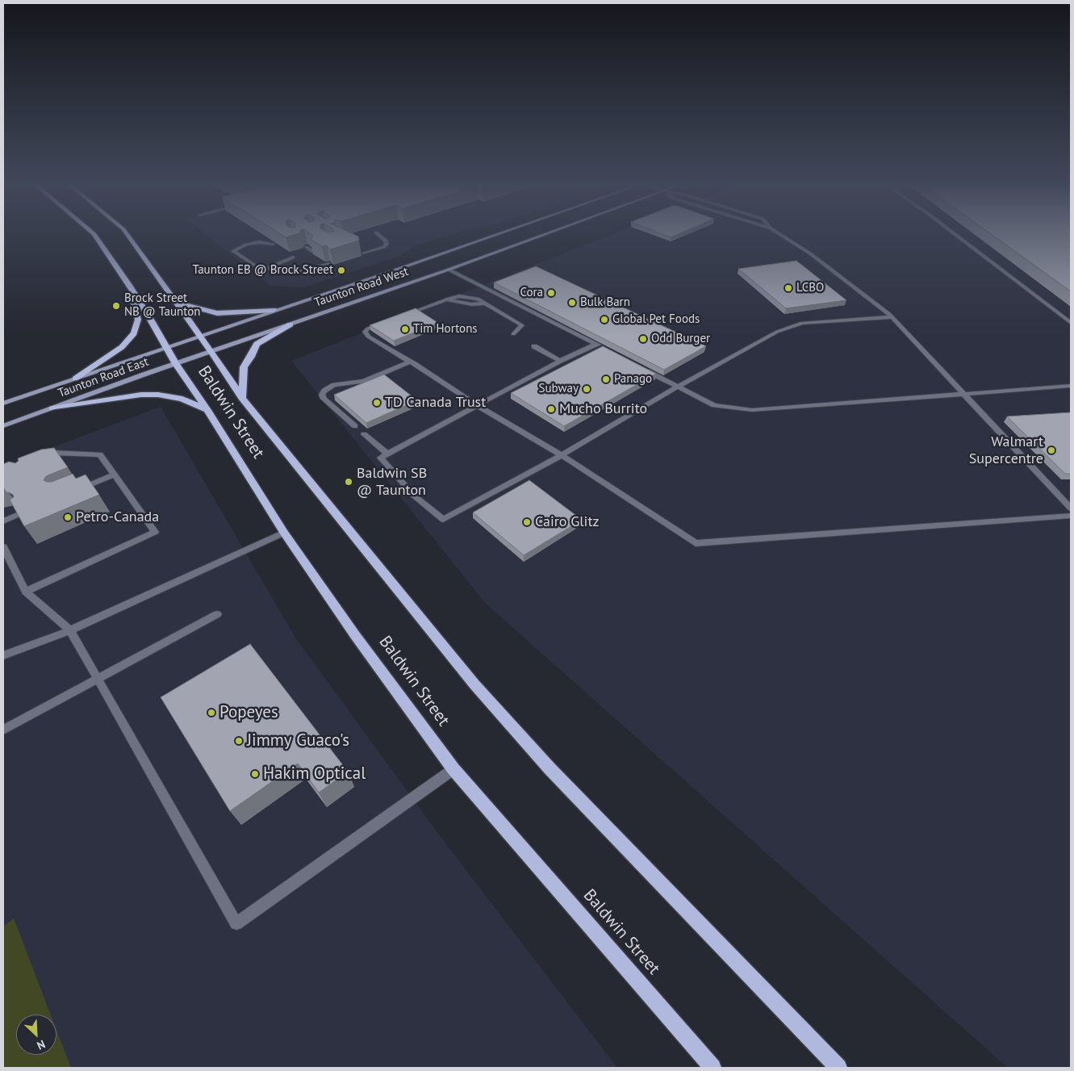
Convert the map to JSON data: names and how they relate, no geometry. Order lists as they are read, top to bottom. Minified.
{"streets":{"main road":["Taunton Road West","Taunton Road East","Baldwin Street"]},"crossings":[["Taunton Road West","Taunton Road East"],["Taunton Road West","Baldwin Street"],["Taunton Road East","Baldwin Street"]],"places":["Taunton EB @ Brock Street","LCBO","Cora","Bulk Barn","Brock Street NB @ Taunton","Global Pet Foods","Tim Hortons","Odd Burger","Panago","Subway","TD Canada Trust","Mucho Burrito","Walmart Supercentre","Baldwin SB @ Taunton","Petro-Canada","Cairo Glitz","Popeyes","Jimmy Guaco's","Hakim Optical"],"north":"bottom right"}
